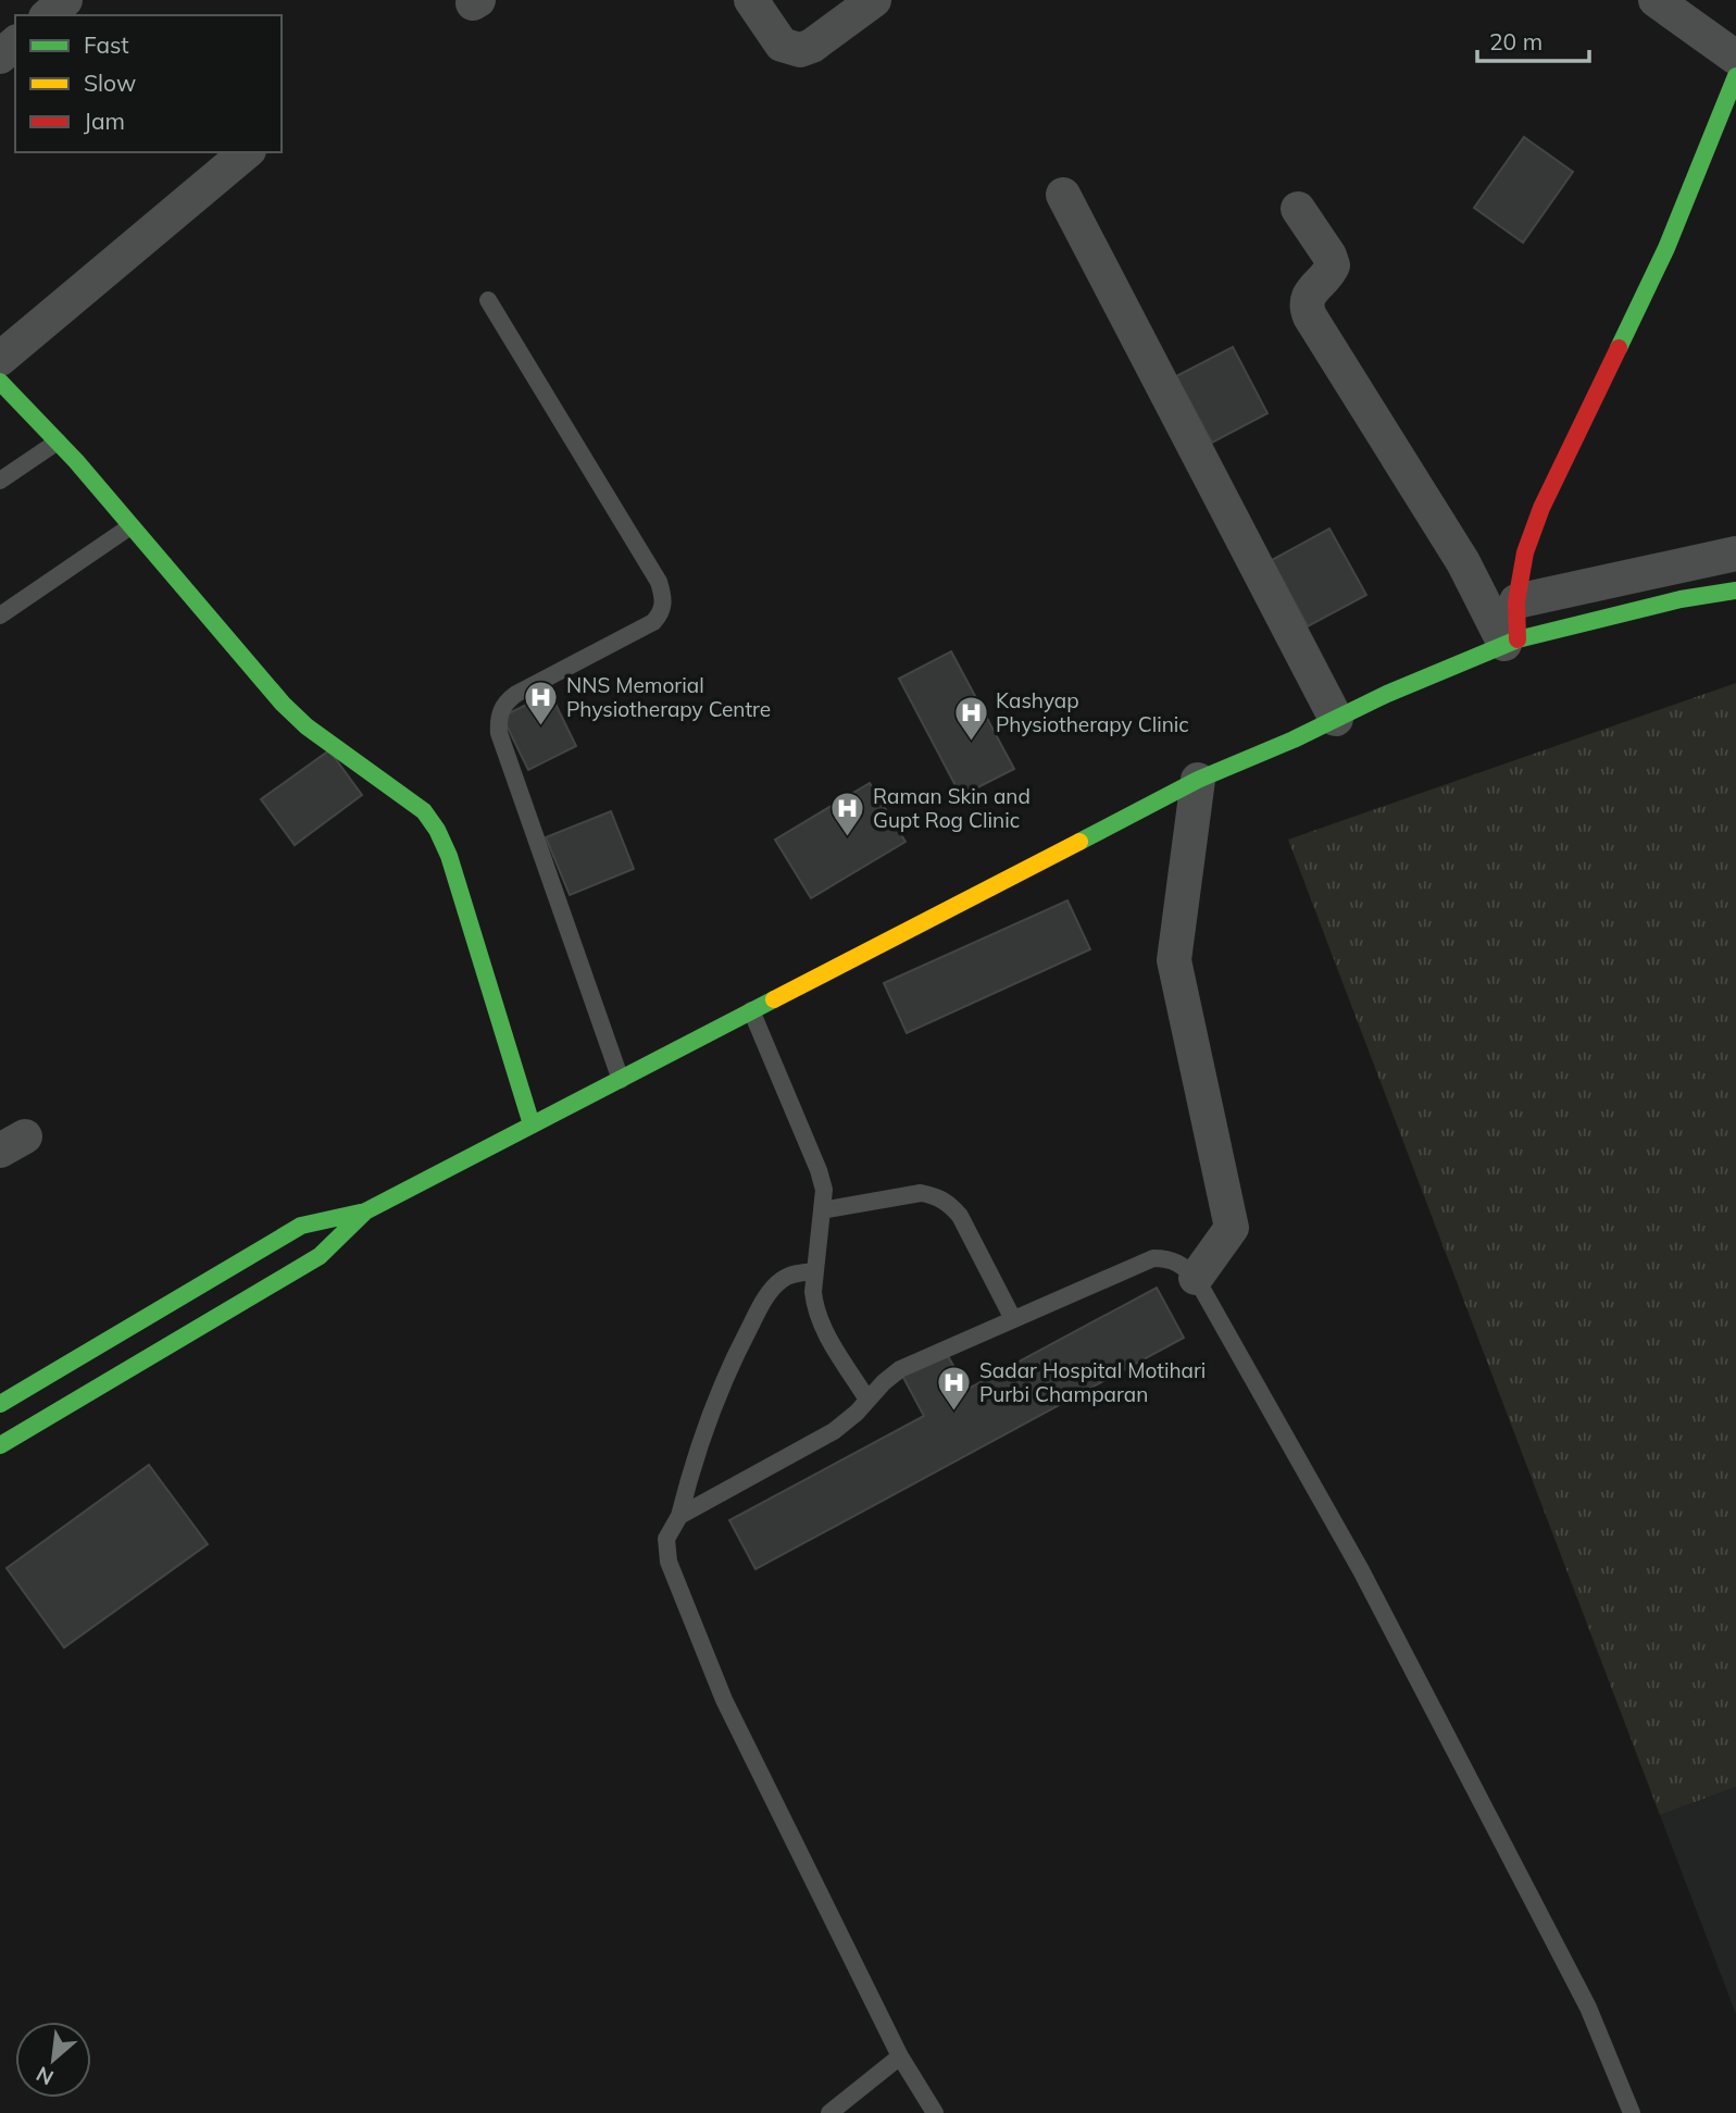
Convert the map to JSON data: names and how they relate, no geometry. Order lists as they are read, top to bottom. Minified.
{"places":{"hospital":["NNS Memorial Physiotherapy Centre","Kashyap Physiotherapy Clinic","Raman Skin and Gupt Rog Clinic","Sadar Hospital Motihari Purbi Champaran"]},"legend":["Fast","Slow","Jam"],"scale_bar":"20 m","north":"bottom left"}
